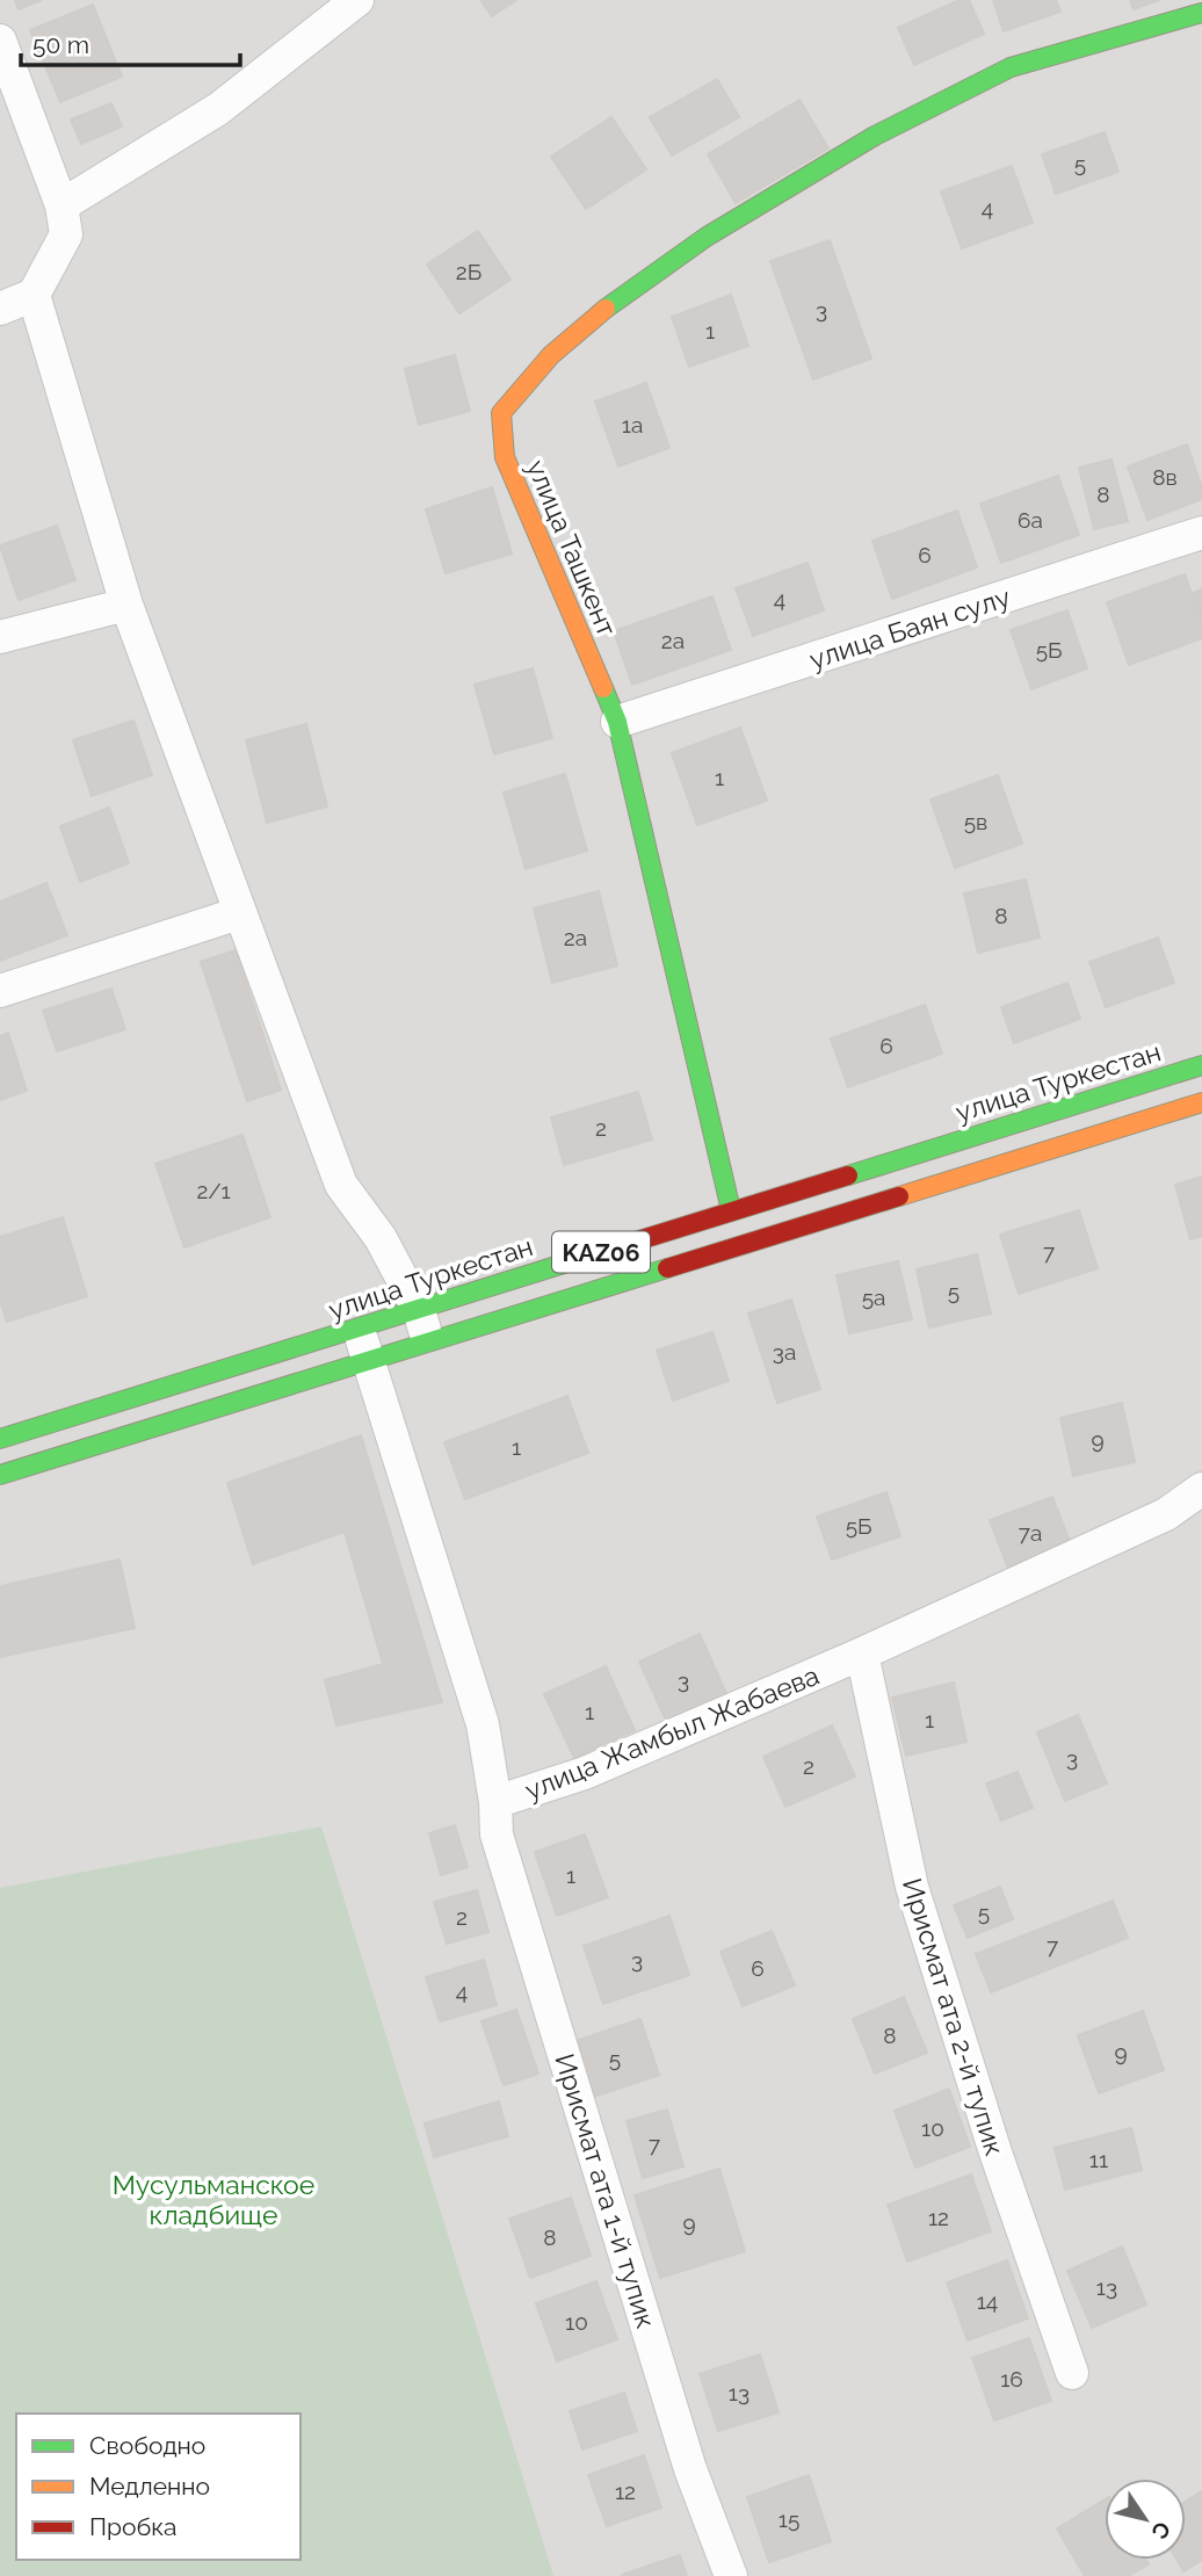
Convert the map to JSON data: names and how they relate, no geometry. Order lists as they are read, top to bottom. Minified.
{"streets":{"main road":["улица Ташкент","улица Туркестан","KАZ06"],"street":["улица Баян сулу","улица Жамбыл Жабаева","Ирисмат ата 2-й тупик","Ирисмат ата 1-й тупик"]},"crossings":[["улица Ташкент","улица Баян сулу"],["улица Ташкент","улица Туркестан"],["улица Туркестан","улица Жамбыл Жабаева"],["улица Жамбыл Жабаева","Ирисмат ата 2-й тупик"],["улица Жамбыл Жабаева","Ирисмат ата 1-й тупик"]],"parks":["Мусульманское кладбище"],"house_numbers":["5","4","2Б","3","1","1а","8в","8","6а","6","4","2а","5Б","1","5в","8","2а","6","2","2/1","7","5","5а","3а","9","1","5Б","7а","3","1","1","3","2","1","5","2","7","3","6","4","8","9","5","10","7","11","12","9","8","13","14","10","16","13","12","15"],"legend":["Свободно","Медленно","Пробка"],"scale_bar":"50 m","north":"bottom right"}
